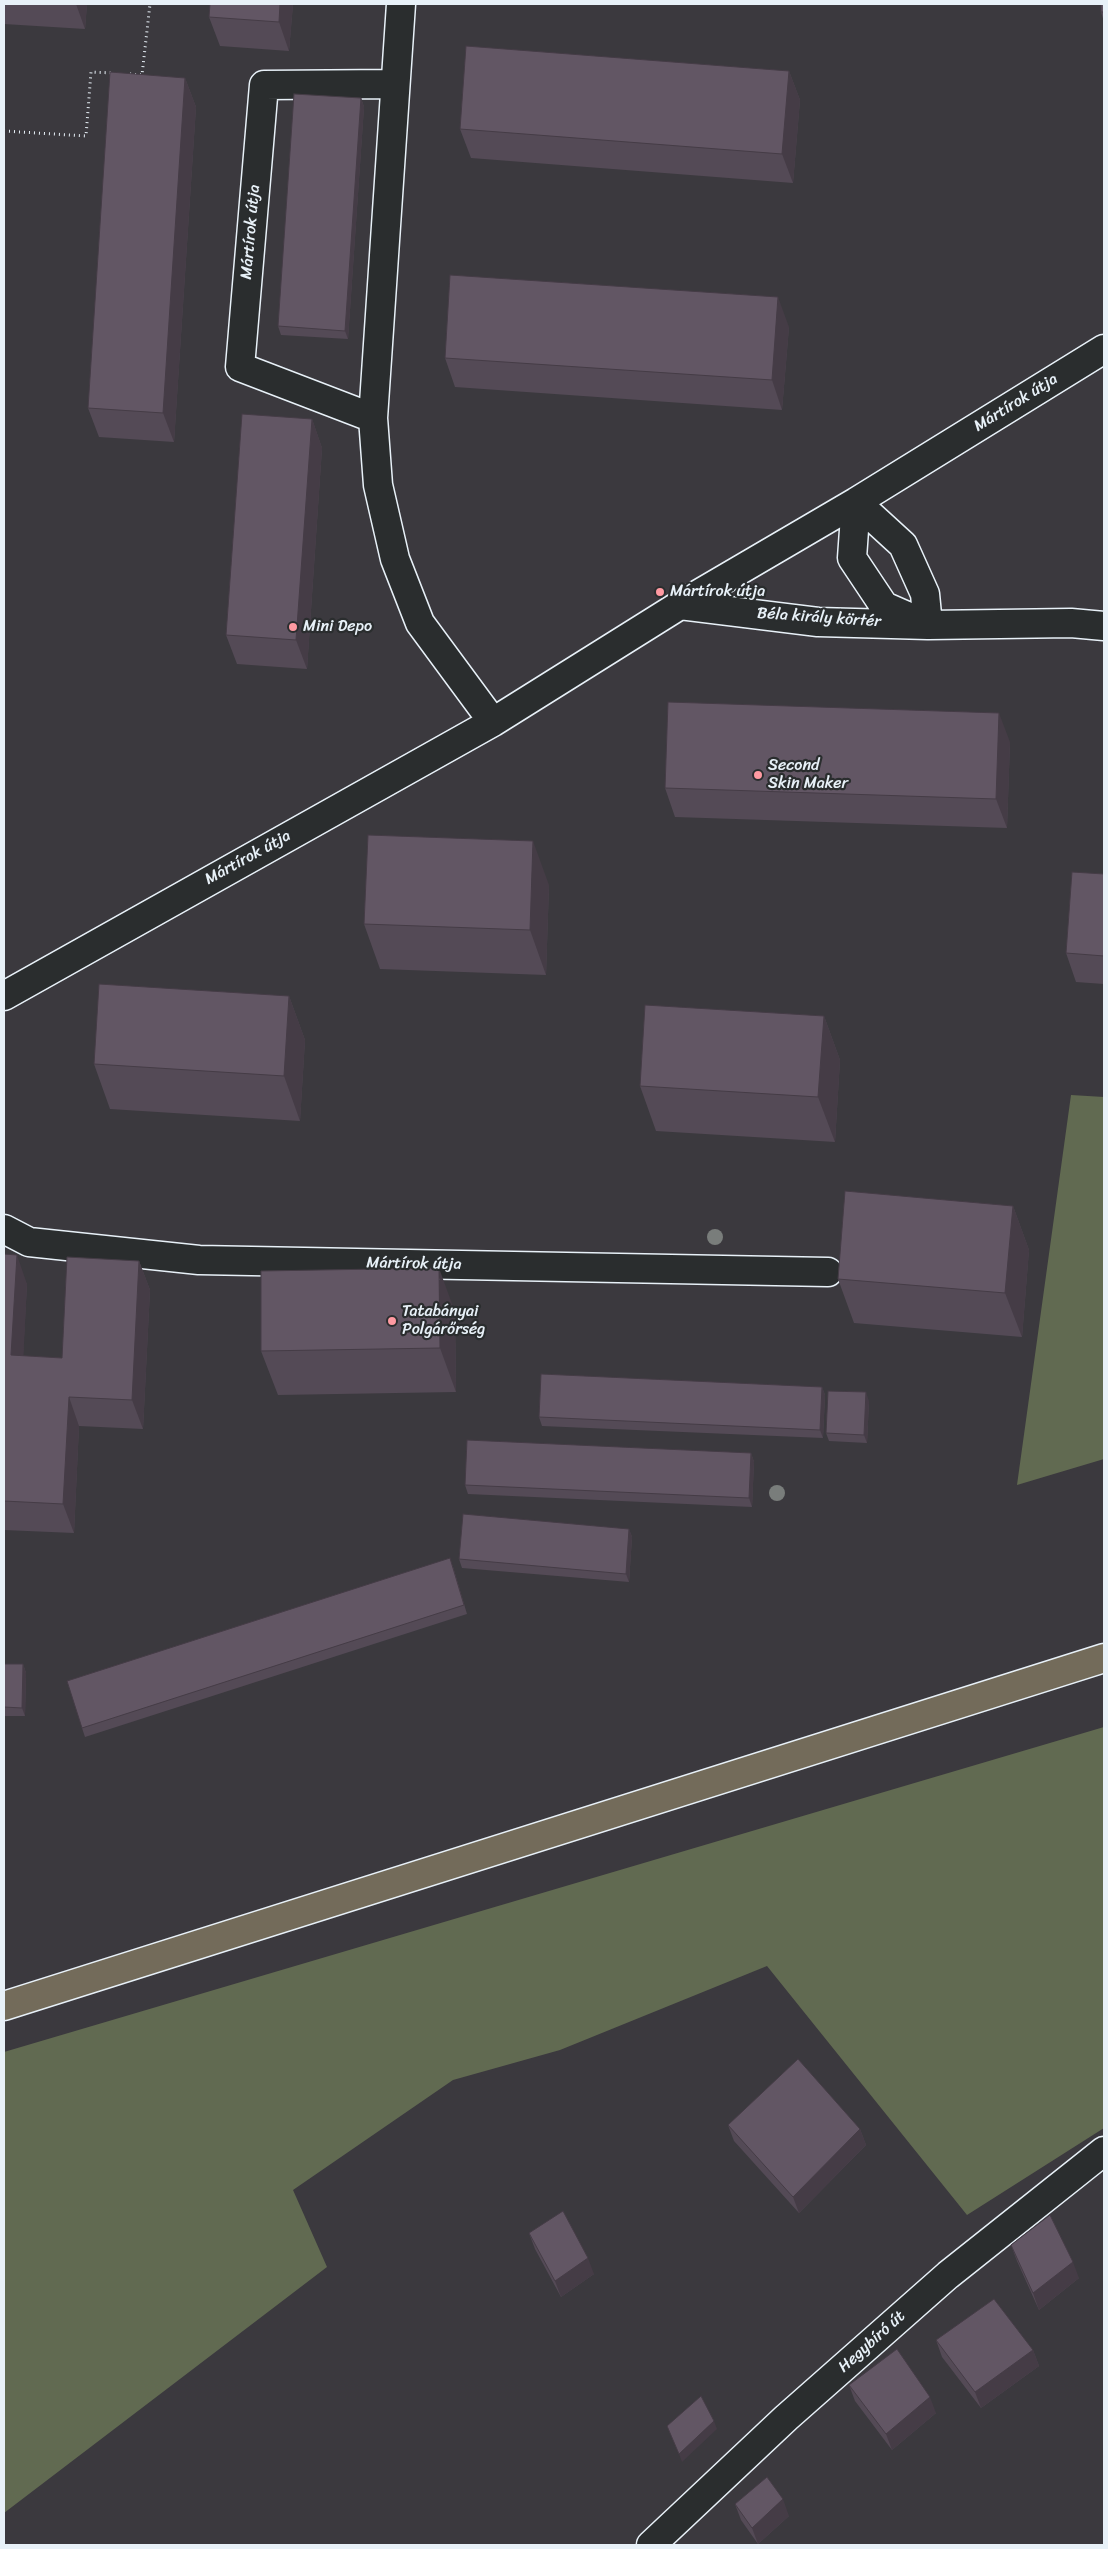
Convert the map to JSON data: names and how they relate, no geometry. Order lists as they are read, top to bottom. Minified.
{"streets":{"street":["Mártírok útja","Béla király körtér","Hegybíró út"]},"crossings":[["Mártírok útja","Béla király körtér"]],"places":["Mártírok útja","Mini Depo","Second Skin Maker","Tatabányai Polgárőrség"]}
